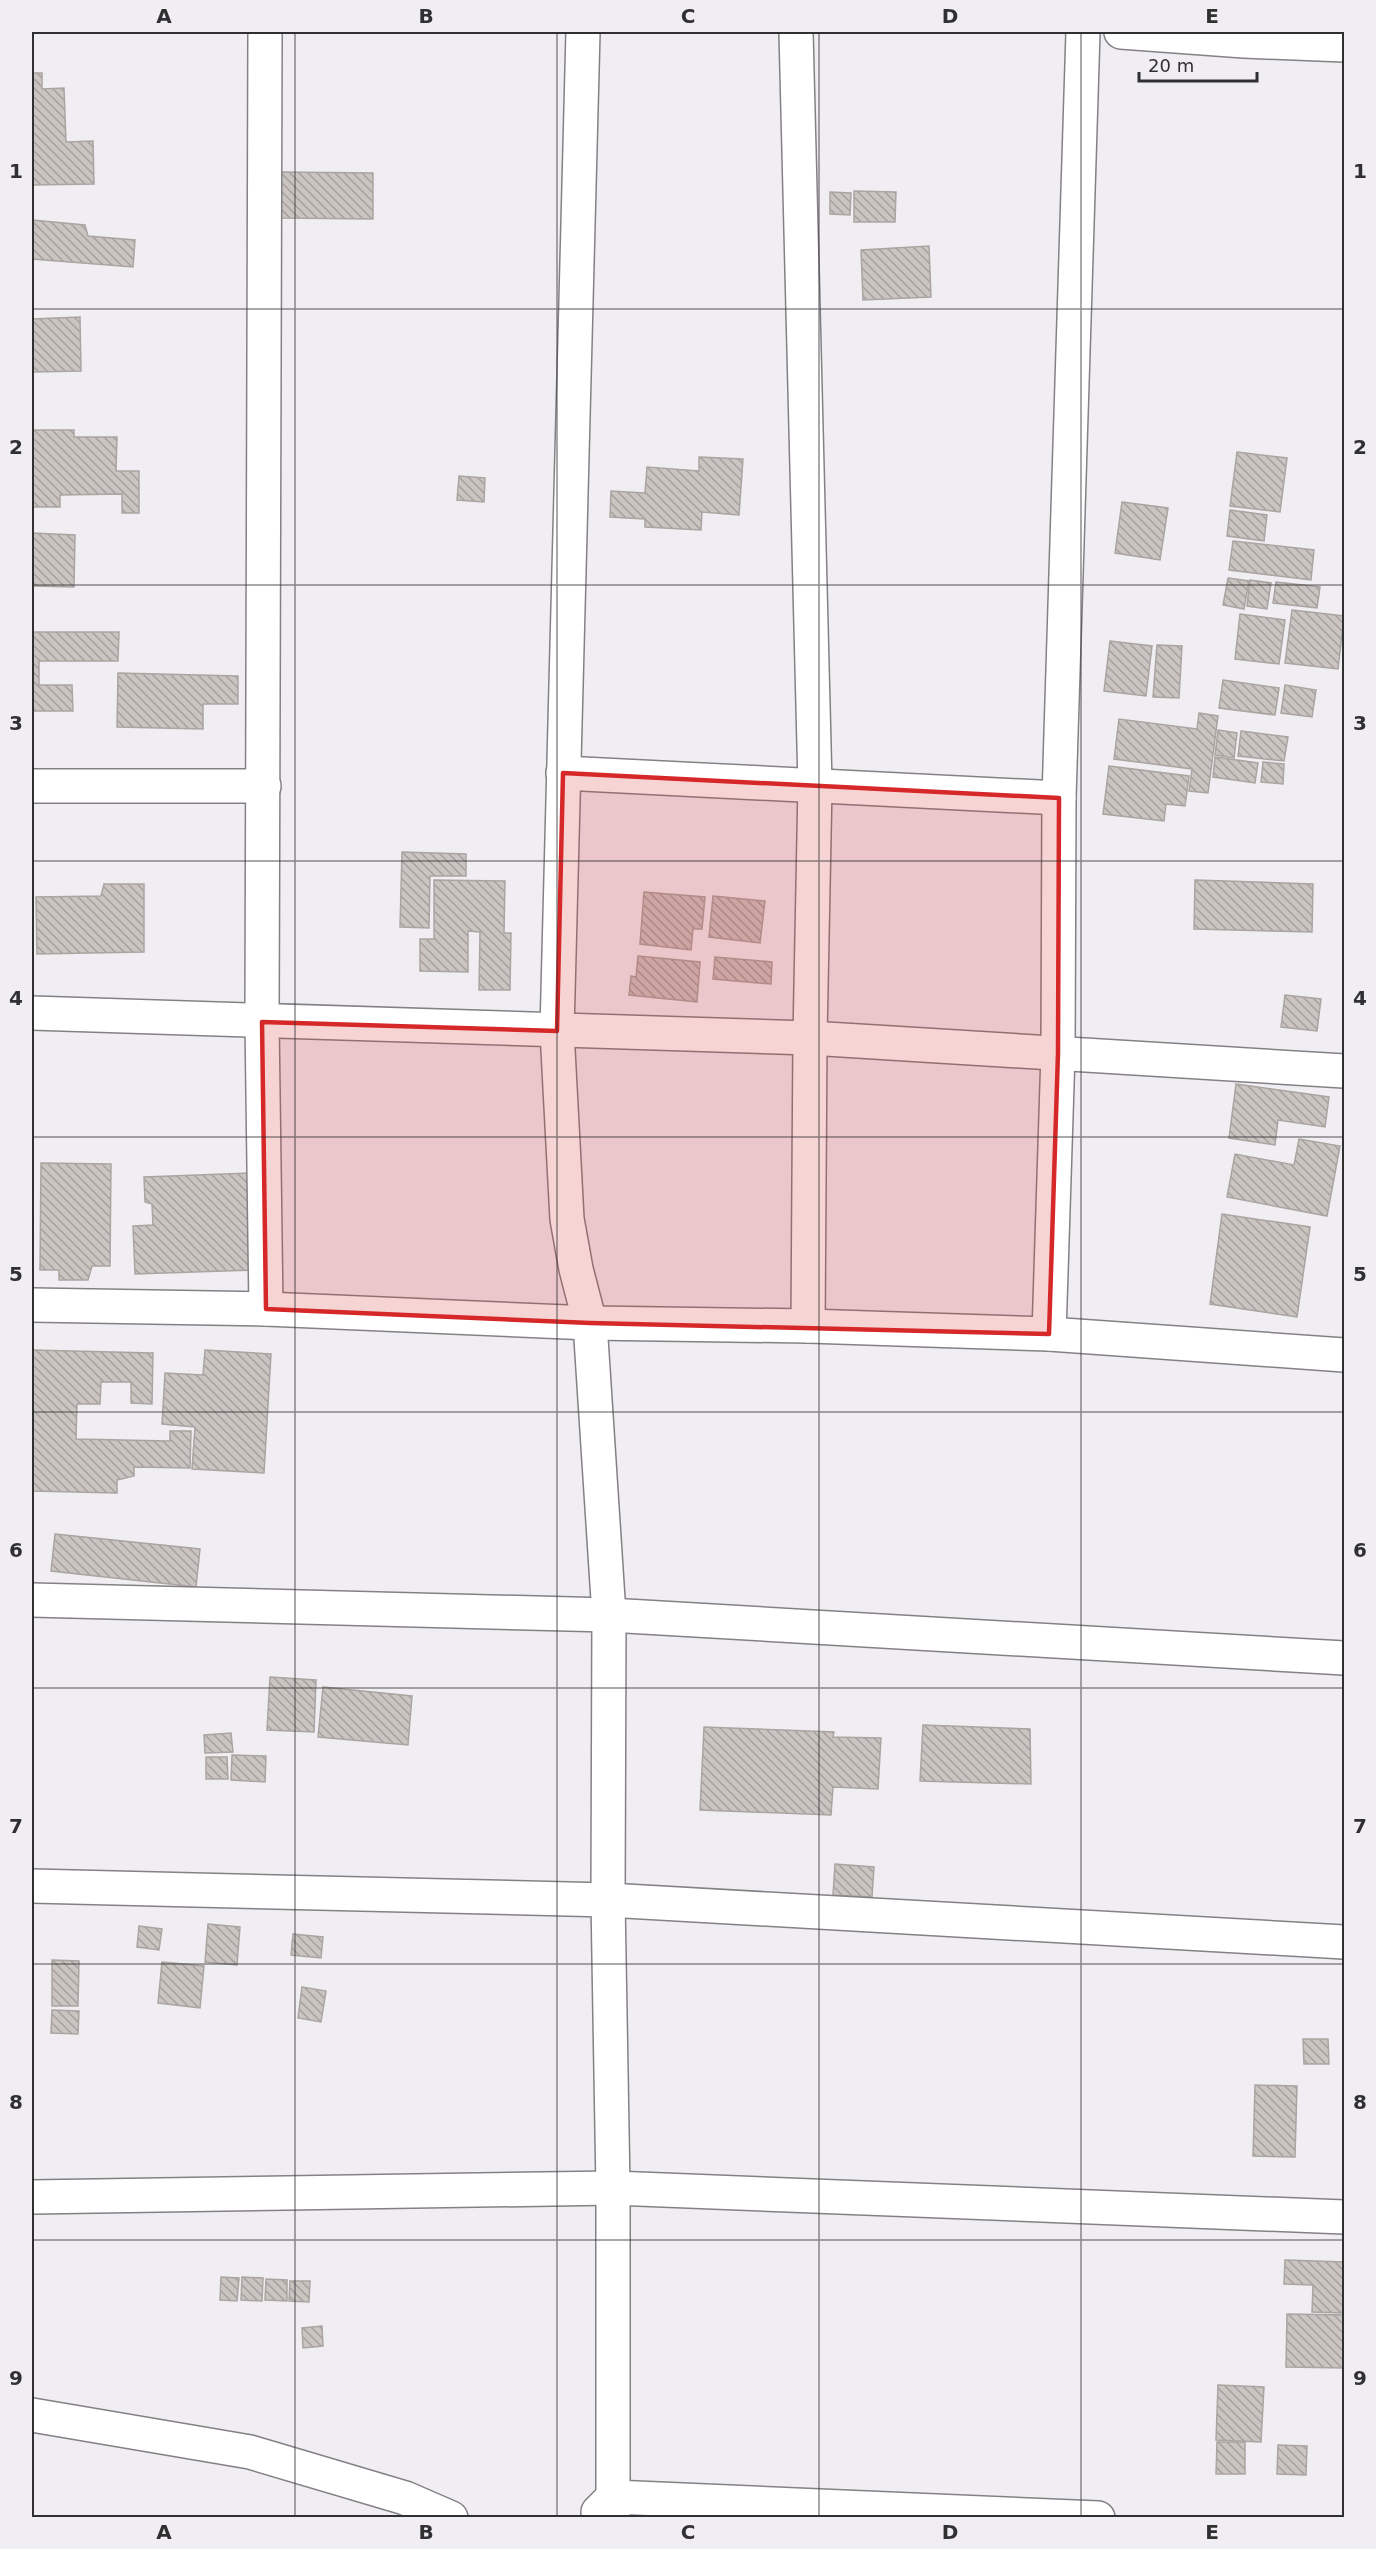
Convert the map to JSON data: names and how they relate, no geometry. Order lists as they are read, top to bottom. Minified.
{"scale_bar":"20 m","grid":{"columns":["A","B","C","D","E"],"rows":["1","2","3","4","5","6","7","8","9"]}}
